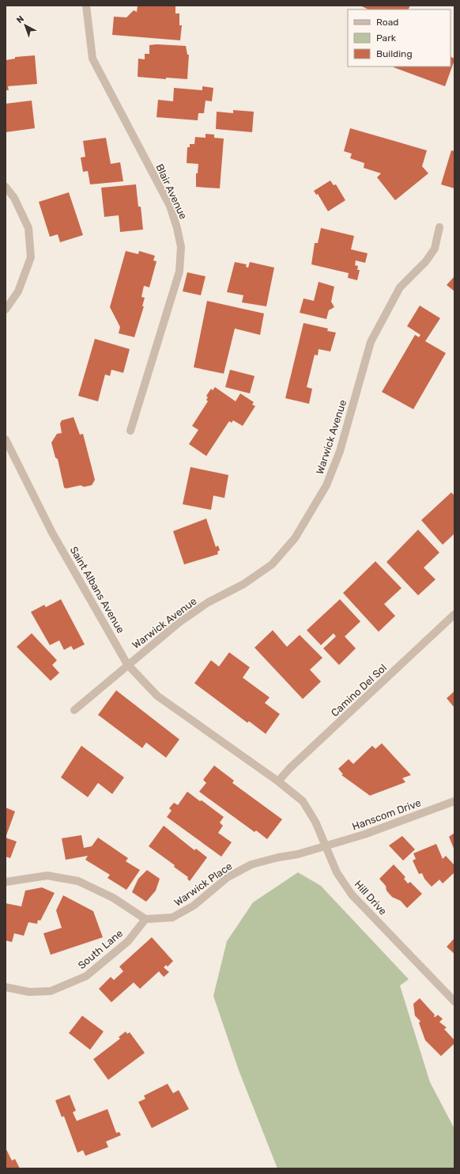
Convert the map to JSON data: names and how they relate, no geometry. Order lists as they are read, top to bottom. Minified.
{"streets":{"street":["Blair Avenue","Warwick Avenue","Saint Albans Avenue","Camino Del Sol","Hanscom Drive","Warwick Place","Hill Drive","South Lane"]},"crossings":[["Warwick Avenue","Saint Albans Avenue"],["Saint Albans Avenue","Camino Del Sol"],["Saint Albans Avenue","Hill Drive"],["Camino Del Sol","Hill Drive"],["Hanscom Drive","Warwick Place"],["Hanscom Drive","Hill Drive"],["Warwick Place","Hill Drive"],["Warwick Place","South Lane"]],"legend":["Road","Park","Building"],"north":"top left"}
